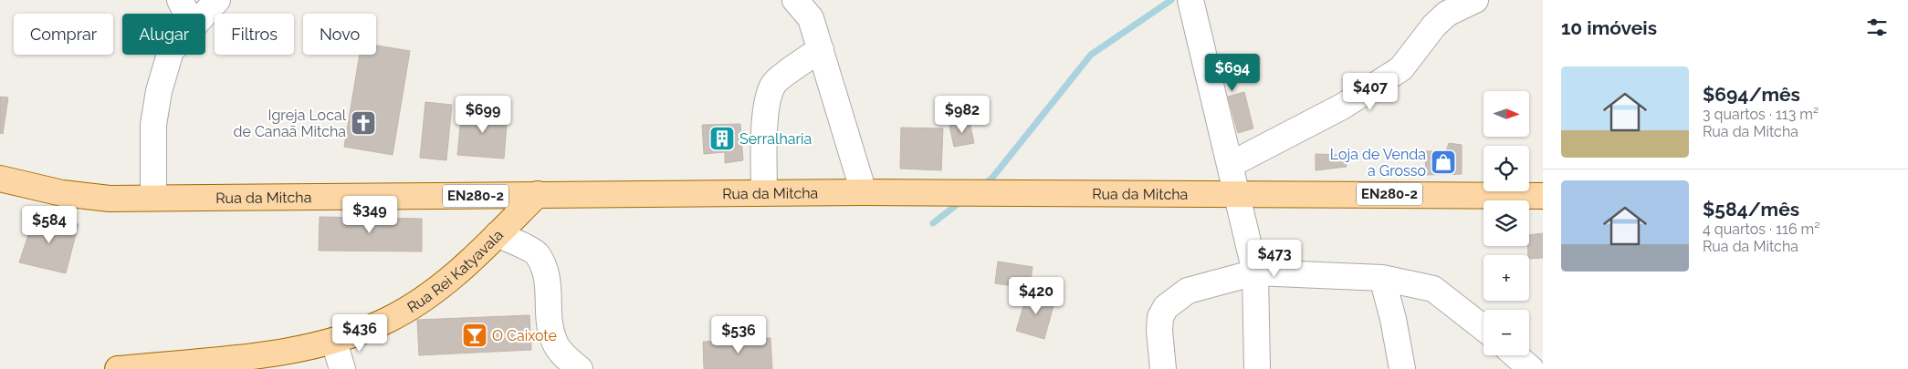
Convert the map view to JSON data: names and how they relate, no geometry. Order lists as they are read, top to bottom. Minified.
{"streets":{"main road":["Rua da Mitcha","EN280-2","Rua Rei Katyavala"]},"crossings":[["Rua da Mitcha","Rua Rei Katyavala"]],"places":{"church":["Igreja Local de Canaã Mitcha"],"building":["Serralharia"],"shop":["Loja de Venda a Grosso"],"bar":["O Caixote"]},"north":"right","page":{"heading":"10 imóveis","chip":["Comprar","Alugar","Filtros","Novo"],"price":["$694","$407","$699","$982","$349","$584","$473","$420","$436","$536"],"list":[{"name":"$694/mês","note":"3 quartos · 113 m² · Rua da Mitcha"},{"name":"$584/mês","note":"4 quartos · 116 m² · Rua da Mitcha"}],"map_buttons":["+","−"]}}
